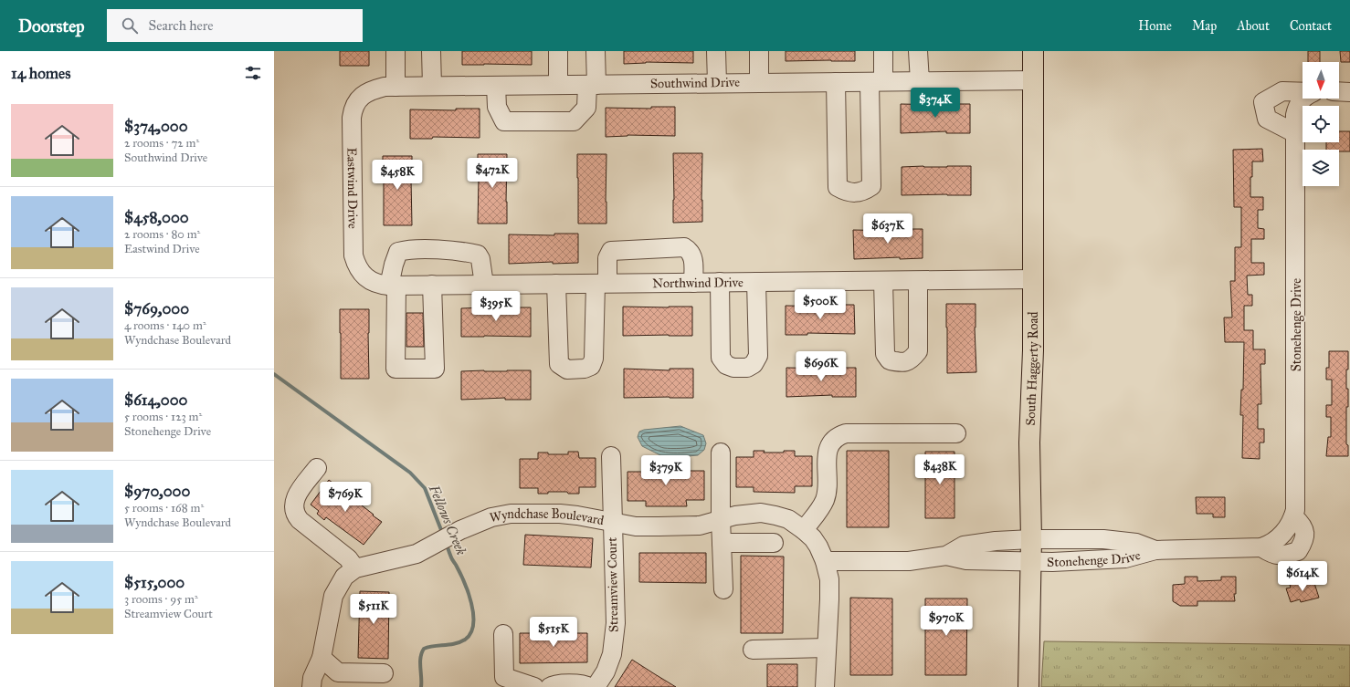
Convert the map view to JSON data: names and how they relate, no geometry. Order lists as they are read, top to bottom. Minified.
{"streets":{"main road":["South Haggerty Road"],"street":["Southwind Drive","Eastwind Drive","Northwind Drive","Stonehenge Drive","Wyndchase Boulevard","Streamview Court"]},"crossings":[["Southwind Drive","Eastwind Drive"],["Southwind Drive","South Haggerty Road"],["Eastwind Drive","Northwind Drive"],["Northwind Drive","South Haggerty Road"],["Stonehenge Drive","South Haggerty Road"],["Wyndchase Boulevard","Streamview Court"]],"water":["Fellows Creek"],"north":"bottom","page":{"header":"Doorstep","search":"Search here","nav":["Home","Map","About","Contact"],"heading":"14 homes","price":["$374K","$472K","$458K","$637K","$500K","$395K","$696K","$438K","$379K","$769K","$614K","$511K","$970K","$515K"],"list":[{"name":"$374,000","note":"2 rooms · 72 m² · Southwind Drive"},{"name":"$458,000","note":"2 rooms · 80 m² · Eastwind Drive"},{"name":"$769,000","note":"4 rooms · 140 m² · Wyndchase Boulevard"},{"name":"$614,000","note":"5 rooms · 123 m² · Stonehenge Drive"},{"name":"$970,000","note":"5 rooms · 168 m² · Wyndchase Boulevard"},{"name":"$515,000","note":"3 rooms · 95 m² · Streamview Court"}]}}
